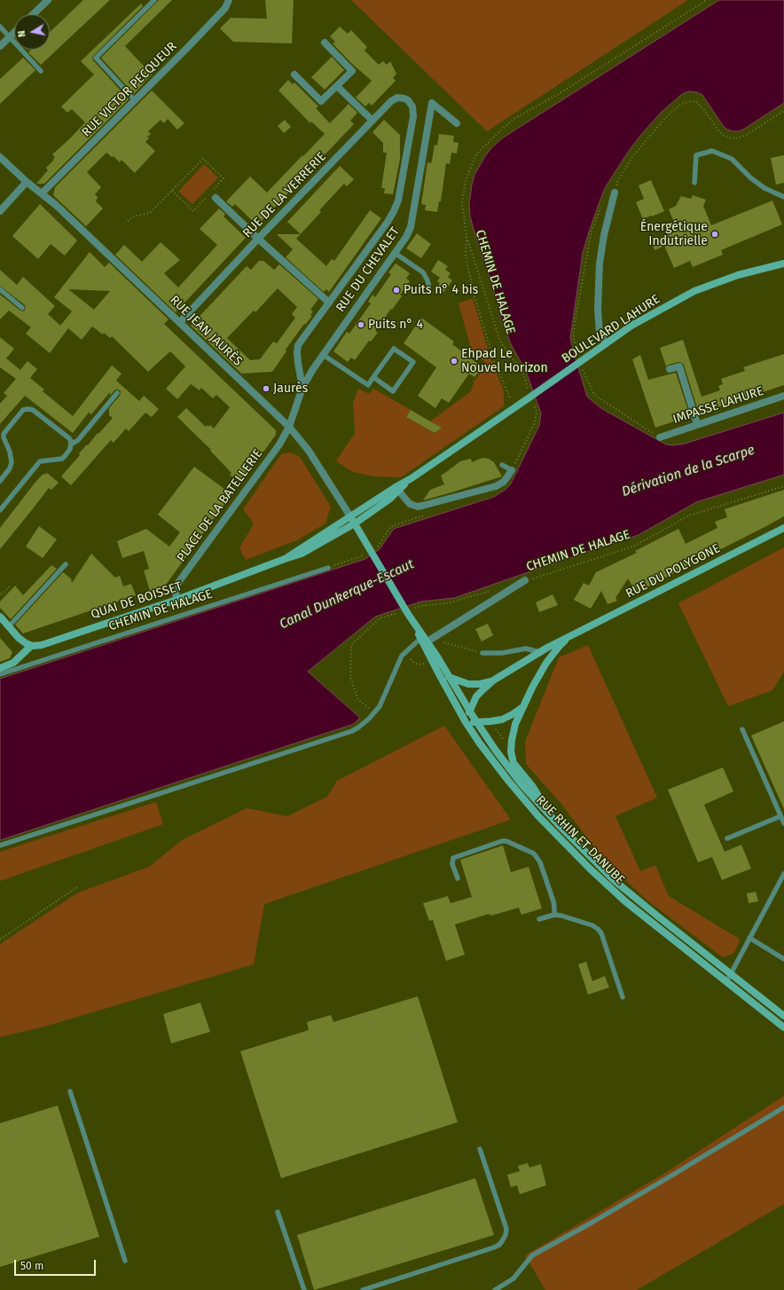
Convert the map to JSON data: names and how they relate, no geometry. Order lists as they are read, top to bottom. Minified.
{"streets":{"main road":["BOULEVARD LAHURE","RUE JEAN JAURÈS","RUE DU POLYGONE","QUAI DE BOISSET","RUE RHIN ET DANUBE"],"street":["RUE VICTOR PECQUEUR","RUE DE LA VERRERIE","RUE DU CHEVALET","CHEMIN DE HALAGE","IMPASSE LAHURE","PLACE DE LA BATELLERIE"]},"crossings":[["RUE VICTOR PECQUEUR","RUE JEAN JAURÈS"],["RUE DE LA VERRERIE","RUE JEAN JAURÈS"],["RUE DU CHEVALET","RUE JEAN JAURÈS"],["RUE DU CHEVALET","PLACE DE LA BATELLERIE"],["CHEMIN DE HALAGE","BOULEVARD LAHURE"],["CHEMIN DE HALAGE","RUE RHIN ET DANUBE"],["BOULEVARD LAHURE","RUE JEAN JAURÈS"],["BOULEVARD LAHURE","QUAI DE BOISSET"],["RUE JEAN JAURÈS","PLACE DE LA BATELLERIE"],["RUE JEAN JAURÈS","QUAI DE BOISSET"],["RUE JEAN JAURÈS","RUE RHIN ET DANUBE"],["PLACE DE LA BATELLERIE","QUAI DE BOISSET"],["RUE DU POLYGONE","RUE RHIN ET DANUBE"]],"water":["Dérivation de la Scarpe","Canal Dunkerque-Escaut"],"places":["Énergétique Indutrielle","Puits n° 4 bis","Puits n° 4","Ehpad Le Nouvel Horizon","Jaurès"],"scale_bar":"50 m","north":"left"}
